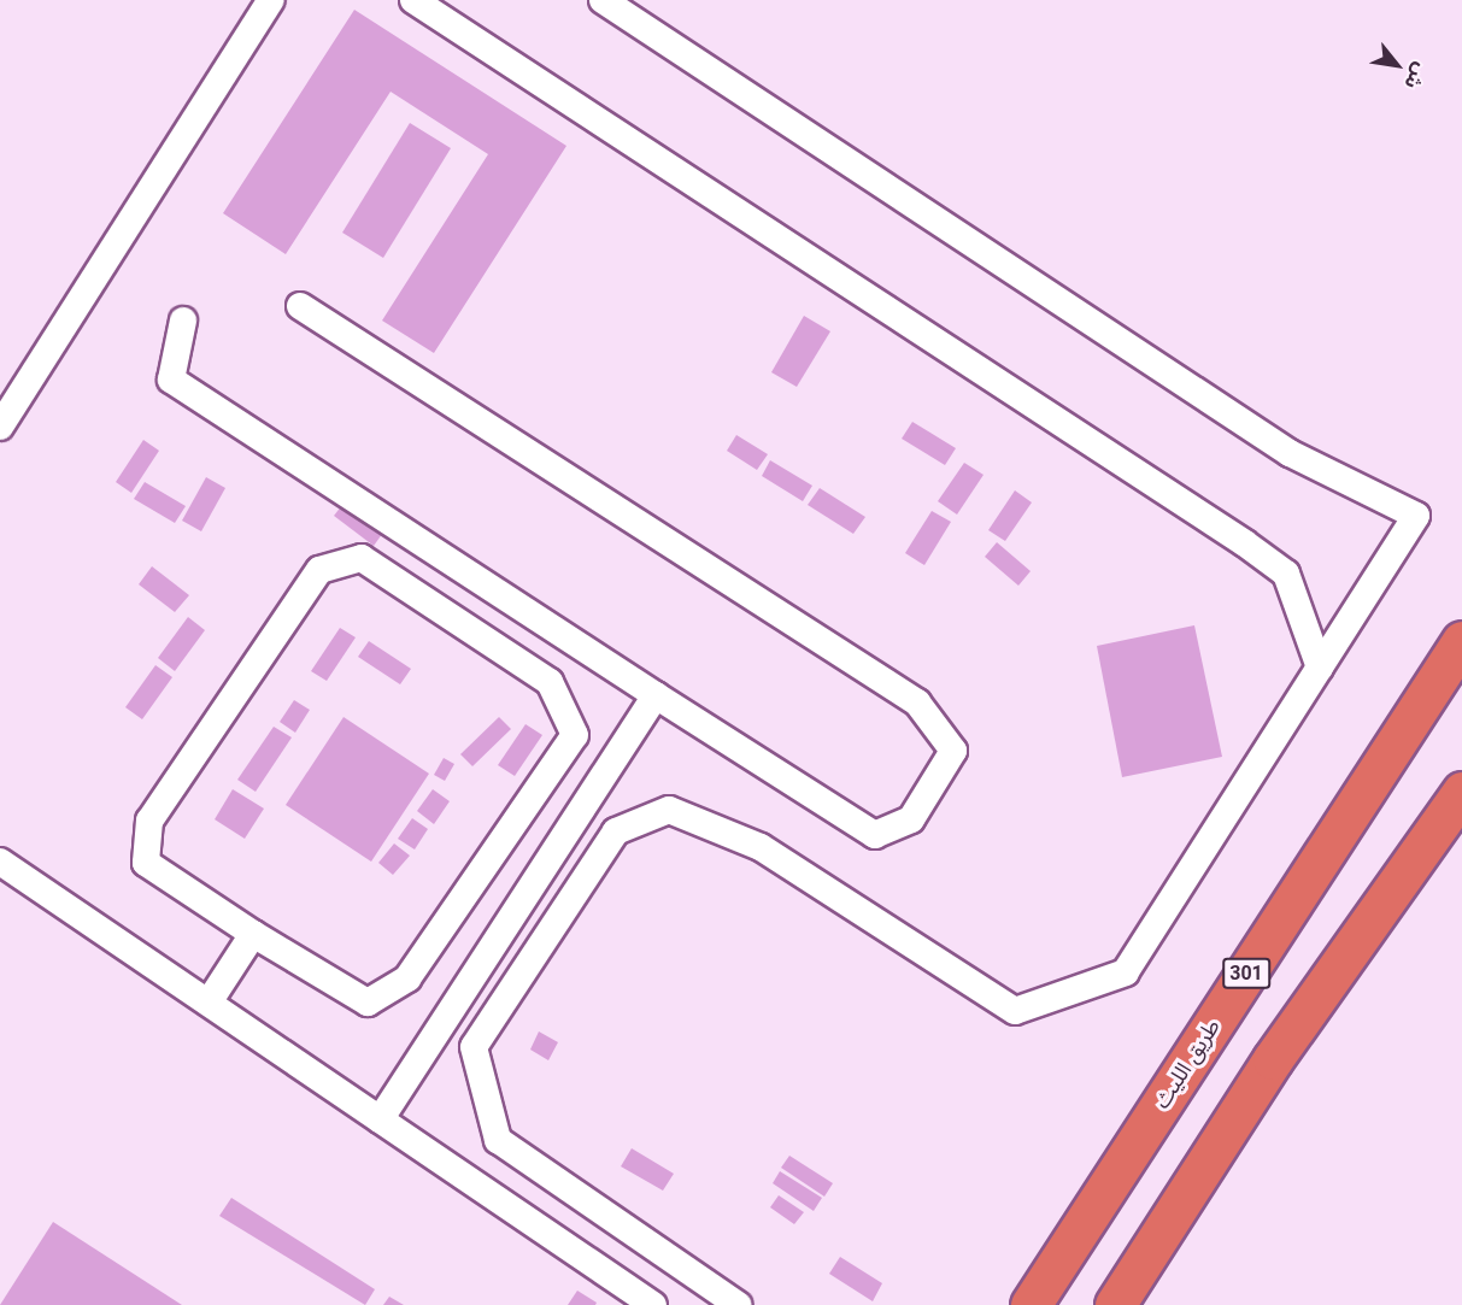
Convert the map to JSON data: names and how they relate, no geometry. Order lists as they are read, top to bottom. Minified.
{"streets":{"highway":["301","طريق الليث"]},"north":"bottom right"}
